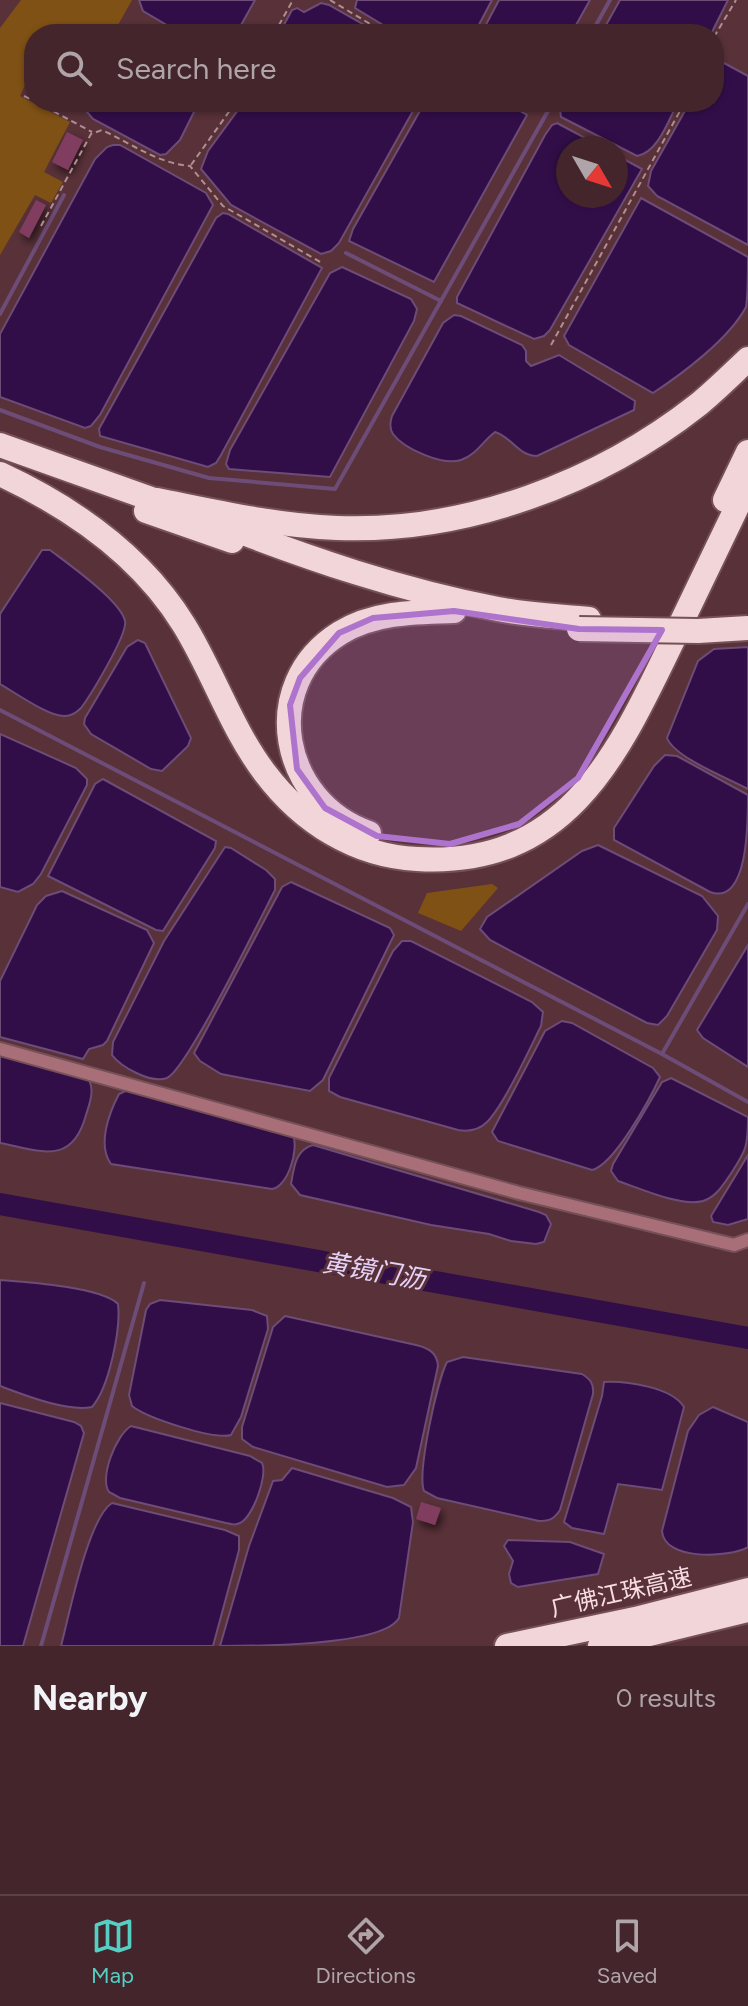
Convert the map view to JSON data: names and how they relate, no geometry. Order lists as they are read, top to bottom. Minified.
{"streets":{"highway":["广佛江珠高速"]},"water":["黄镜门沥"],"north":"bottom right","page":{"search":"Search here","heading":["Nearby","0 results"],"nav":["Map","Directions","Saved"]}}
